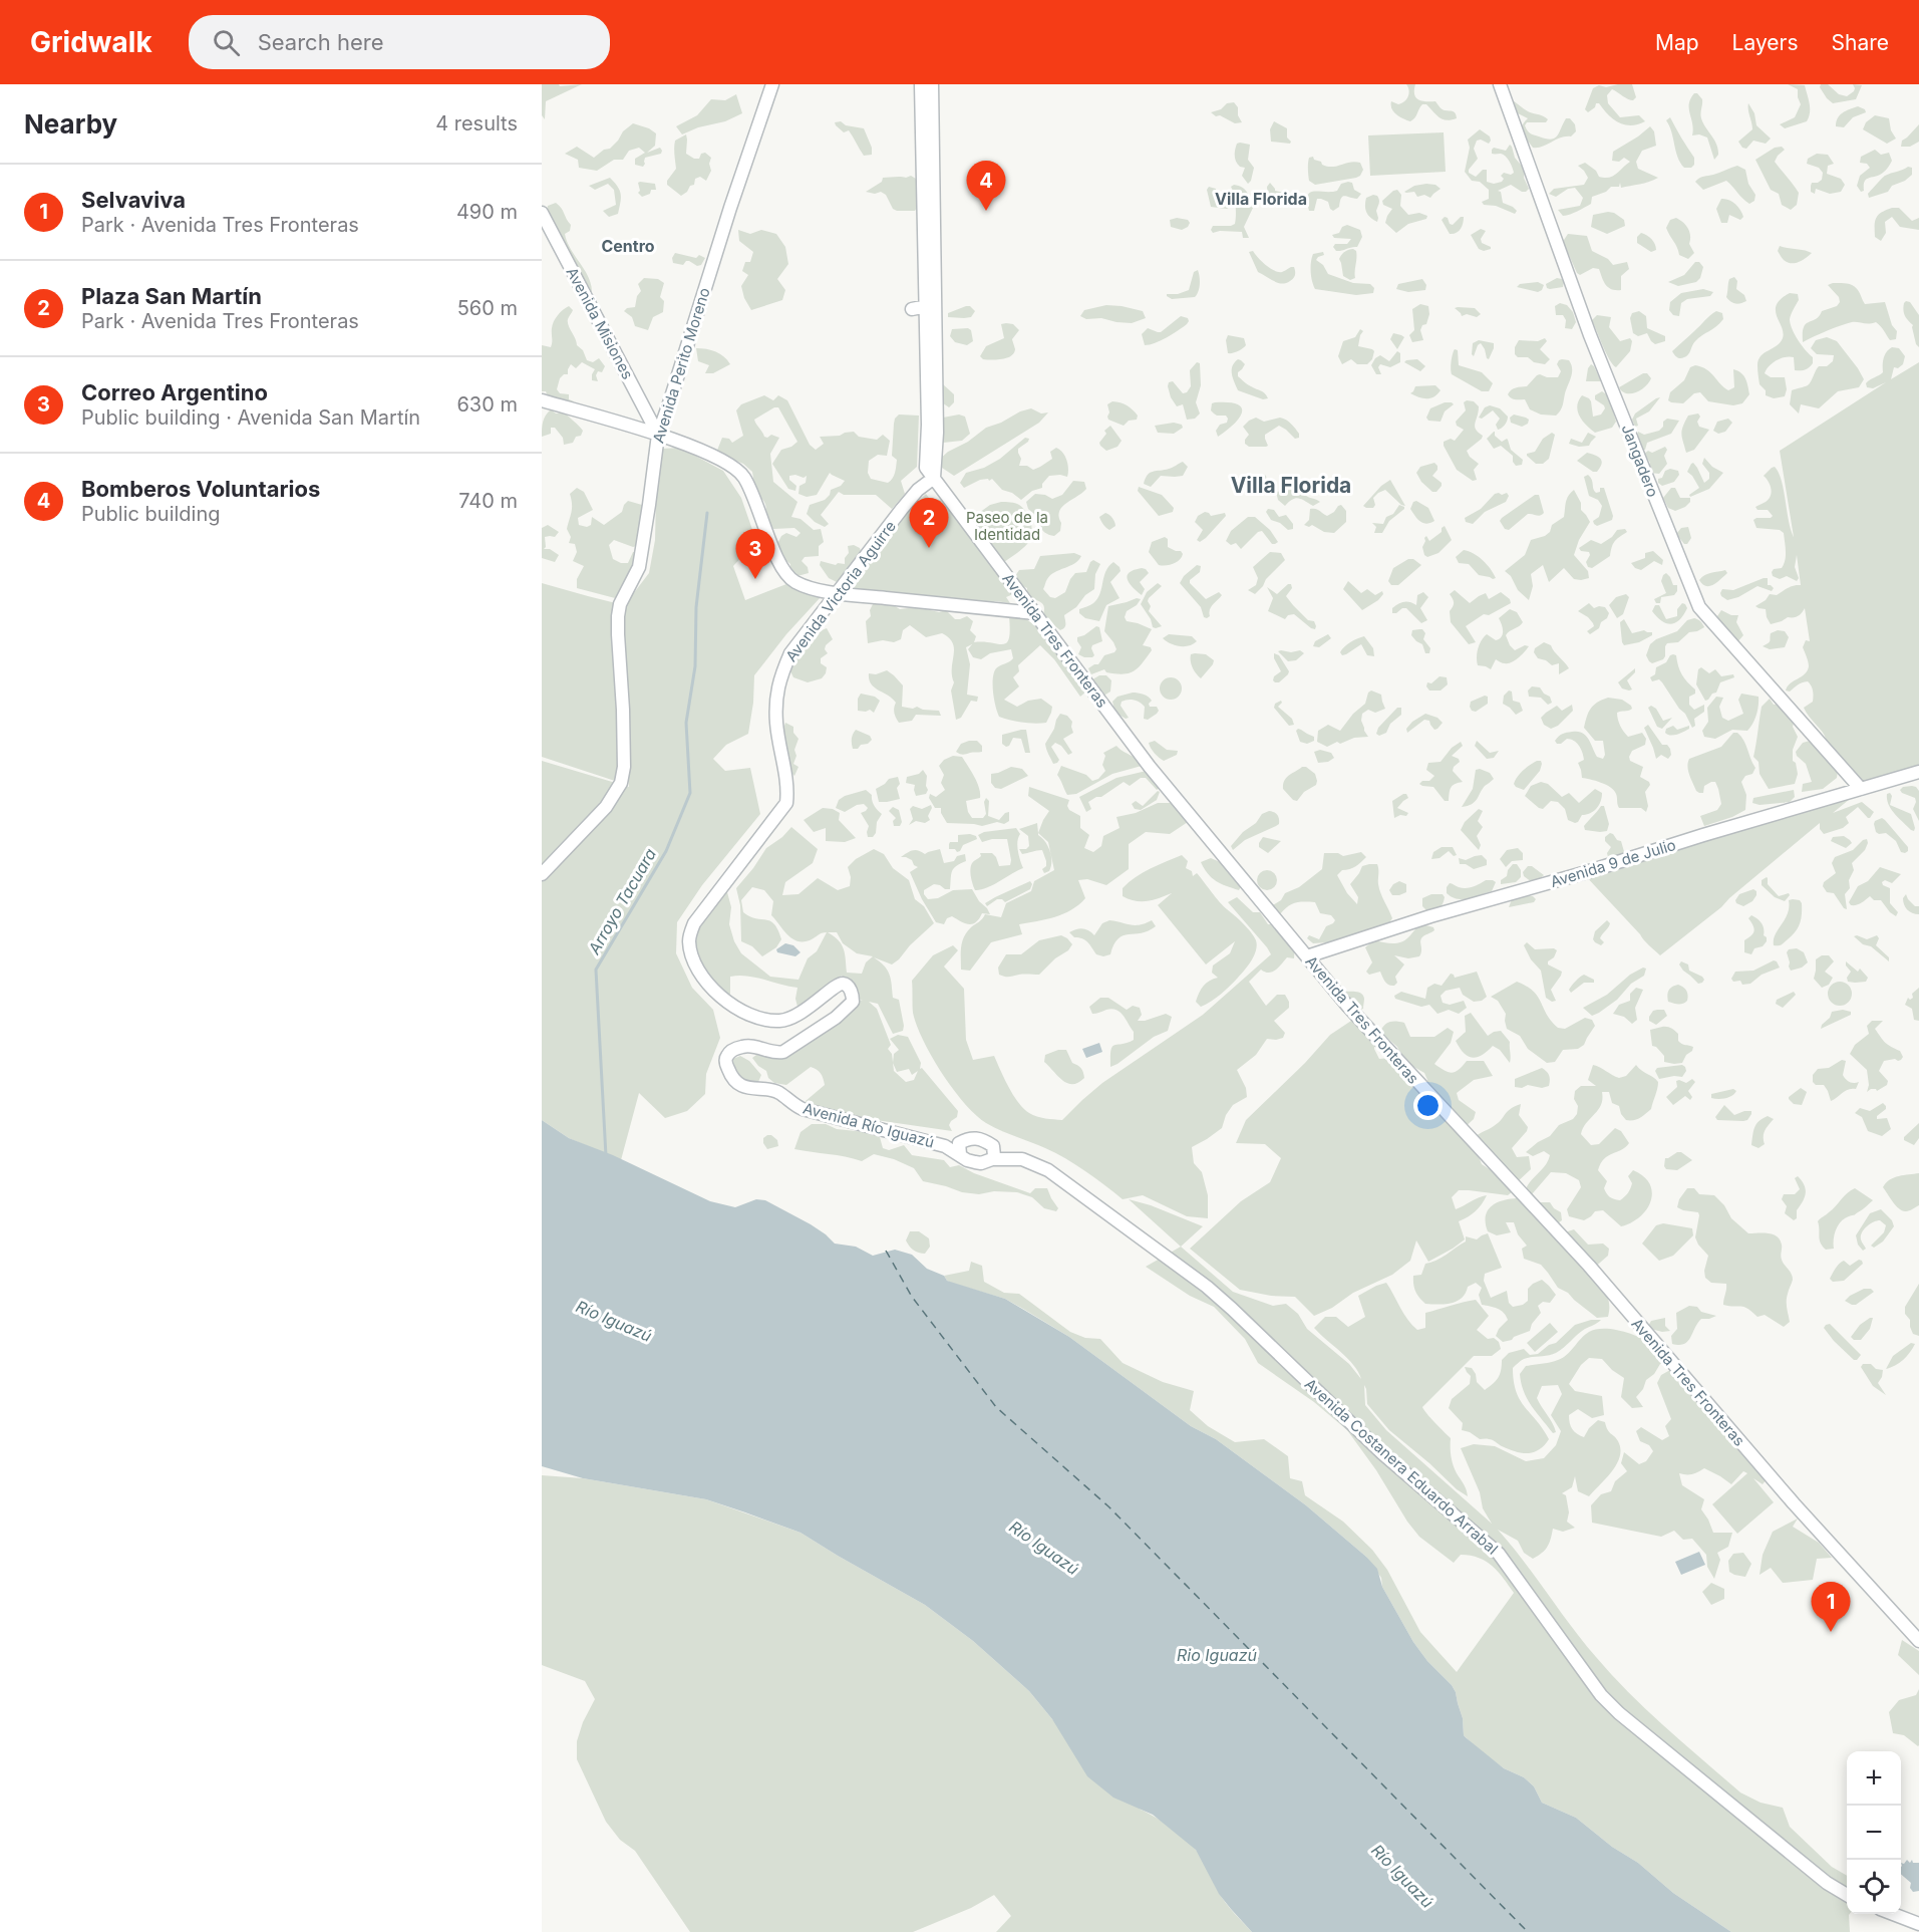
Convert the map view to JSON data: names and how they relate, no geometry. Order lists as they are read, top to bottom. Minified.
{"streets":{"main road":["Avenida Misiones","Avenida Perito Moreno","Jangadero","Avenida Victoria Aguirre","Avenida Tres Fronteras","Avenida 9 de Julio","Avenida Río Iguazú","Avenida Costanera Eduardo Arrabal"]},"crossings":[["Avenida Misiones","Avenida Perito Moreno"],["Jangadero","Avenida 9 de Julio"],["Avenida Victoria Aguirre","Avenida Tres Fronteras"],["Avenida Victoria Aguirre","Avenida Río Iguazú"],["Avenida Tres Fronteras","Avenida 9 de Julio"],["Avenida Río Iguazú","Avenida Costanera Eduardo Arrabal"]],"districts":["Villa Florida","Centro","Villa Florida"],"water":["Arroyo Tacuara","Río Iguazú","Rio Iguazú"],"parks":["Paseo de la Identidad"],"page":{"header":"Gridwalk","search":"Search here","nav":["Map","Layers","Share"],"heading":["Nearby","4 results"],"pins":["4","2","3","1"],"list":[{"mark":"1","name":"Selvaviva","note":"Park · Avenida Tres Fronteras","value":"490 m"},{"mark":"2","name":"Plaza San Martín","note":"Park · Avenida Tres Fronteras","value":"560 m"},{"mark":"3","name":"Correo Argentino","note":"Public building · Avenida San Martín","value":"630 m"},{"mark":"4","name":"Bomberos Voluntarios","note":"Public building","value":"740 m"}],"map_buttons":["+","−"]}}
